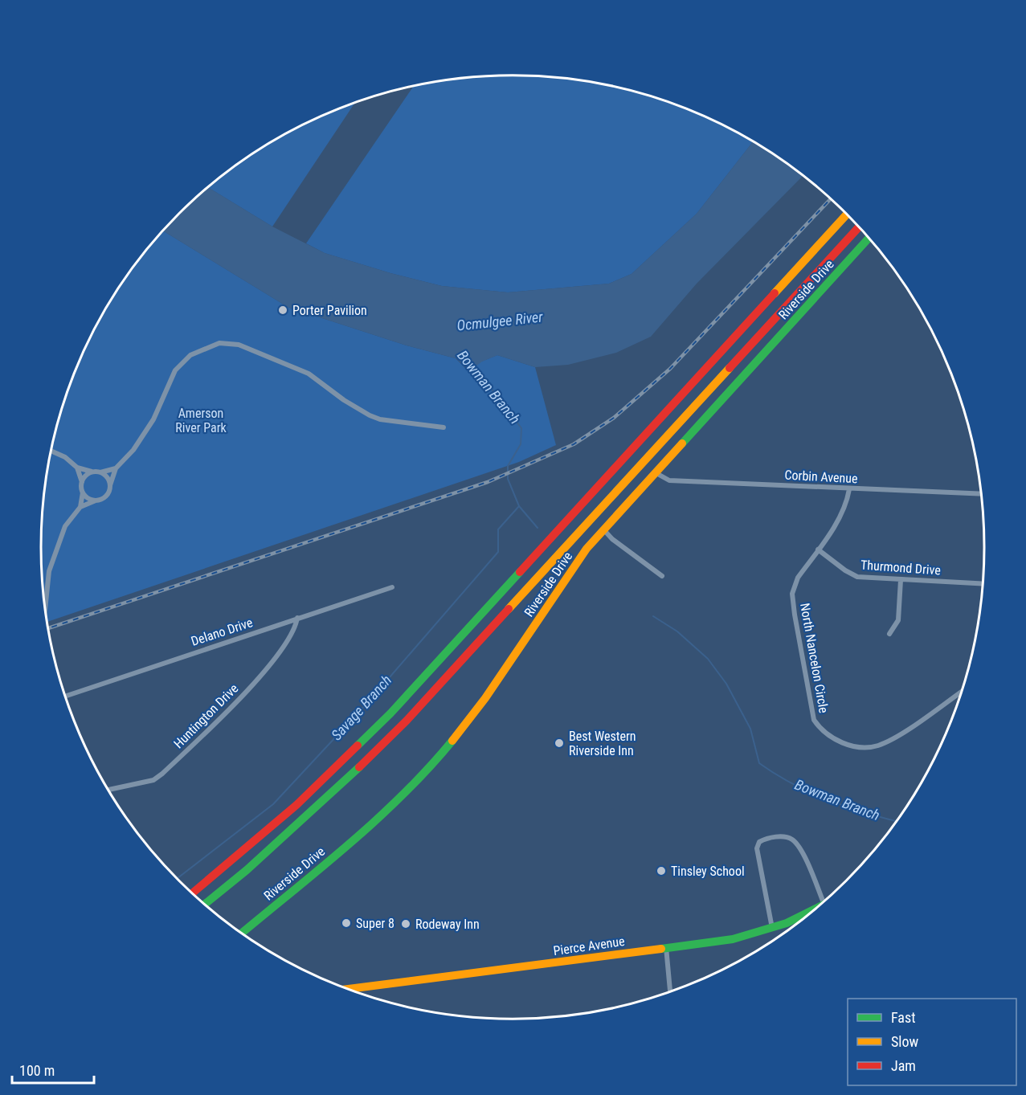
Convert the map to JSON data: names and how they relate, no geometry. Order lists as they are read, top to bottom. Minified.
{"streets":{"main road":["Riverside Drive","Pierce Avenue"],"street":["Corbin Avenue","Thurmond Drive","Delano Drive","North Nancelon Circle","Huntington Drive"]},"crossings":[["Riverside Drive","Corbin Avenue"],["Corbin Avenue","North Nancelon Circle"],["Thurmond Drive","North Nancelon Circle"],["Delano Drive","Huntington Drive"]],"water":["Ocmulgee River","Bowman Branch","Savage Branch"],"parks":["Amerson River Park"],"places":["Porter Pavilion","Best Western Riverside Inn","Tinsley School","Super 8","Rodeway Inn"],"legend":["Fast","Slow","Jam"],"scale_bar":"100 m"}
